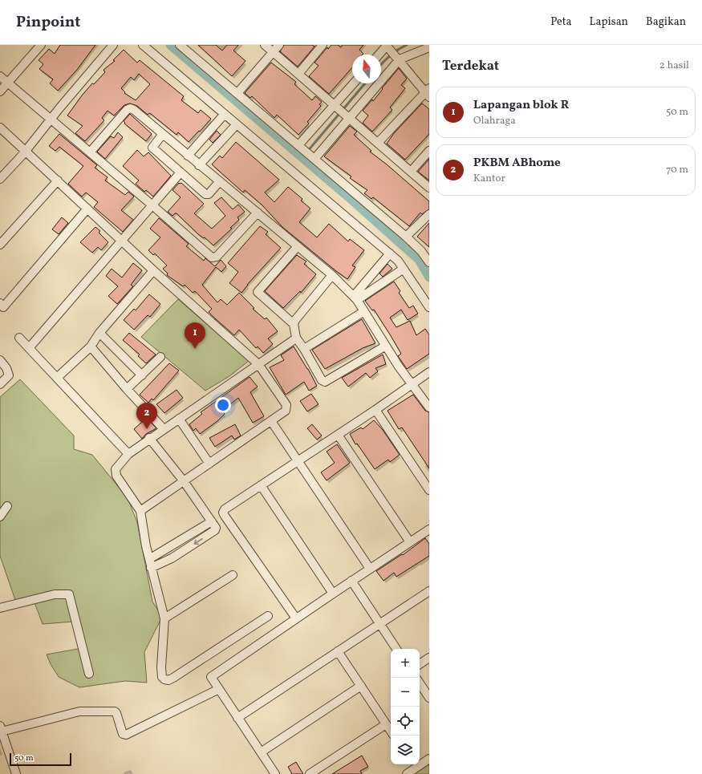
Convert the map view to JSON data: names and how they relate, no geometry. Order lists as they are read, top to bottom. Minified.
{"scale_bar":"50 m","north":"top","page":{"header":"Pinpoint","nav":["Peta","Lapisan","Bagikan"],"heading":["Terdekat","2 hasil"],"list":[{"mark":"1","name":"Lapangan blok R","note":"Olahraga","value":"50 m"},{"mark":"2","name":"PKBM ABhome","note":"Kantor","value":"70 m"}],"pins":["1","2"],"map_buttons":["+","−"],"scale":"50 m"}}
